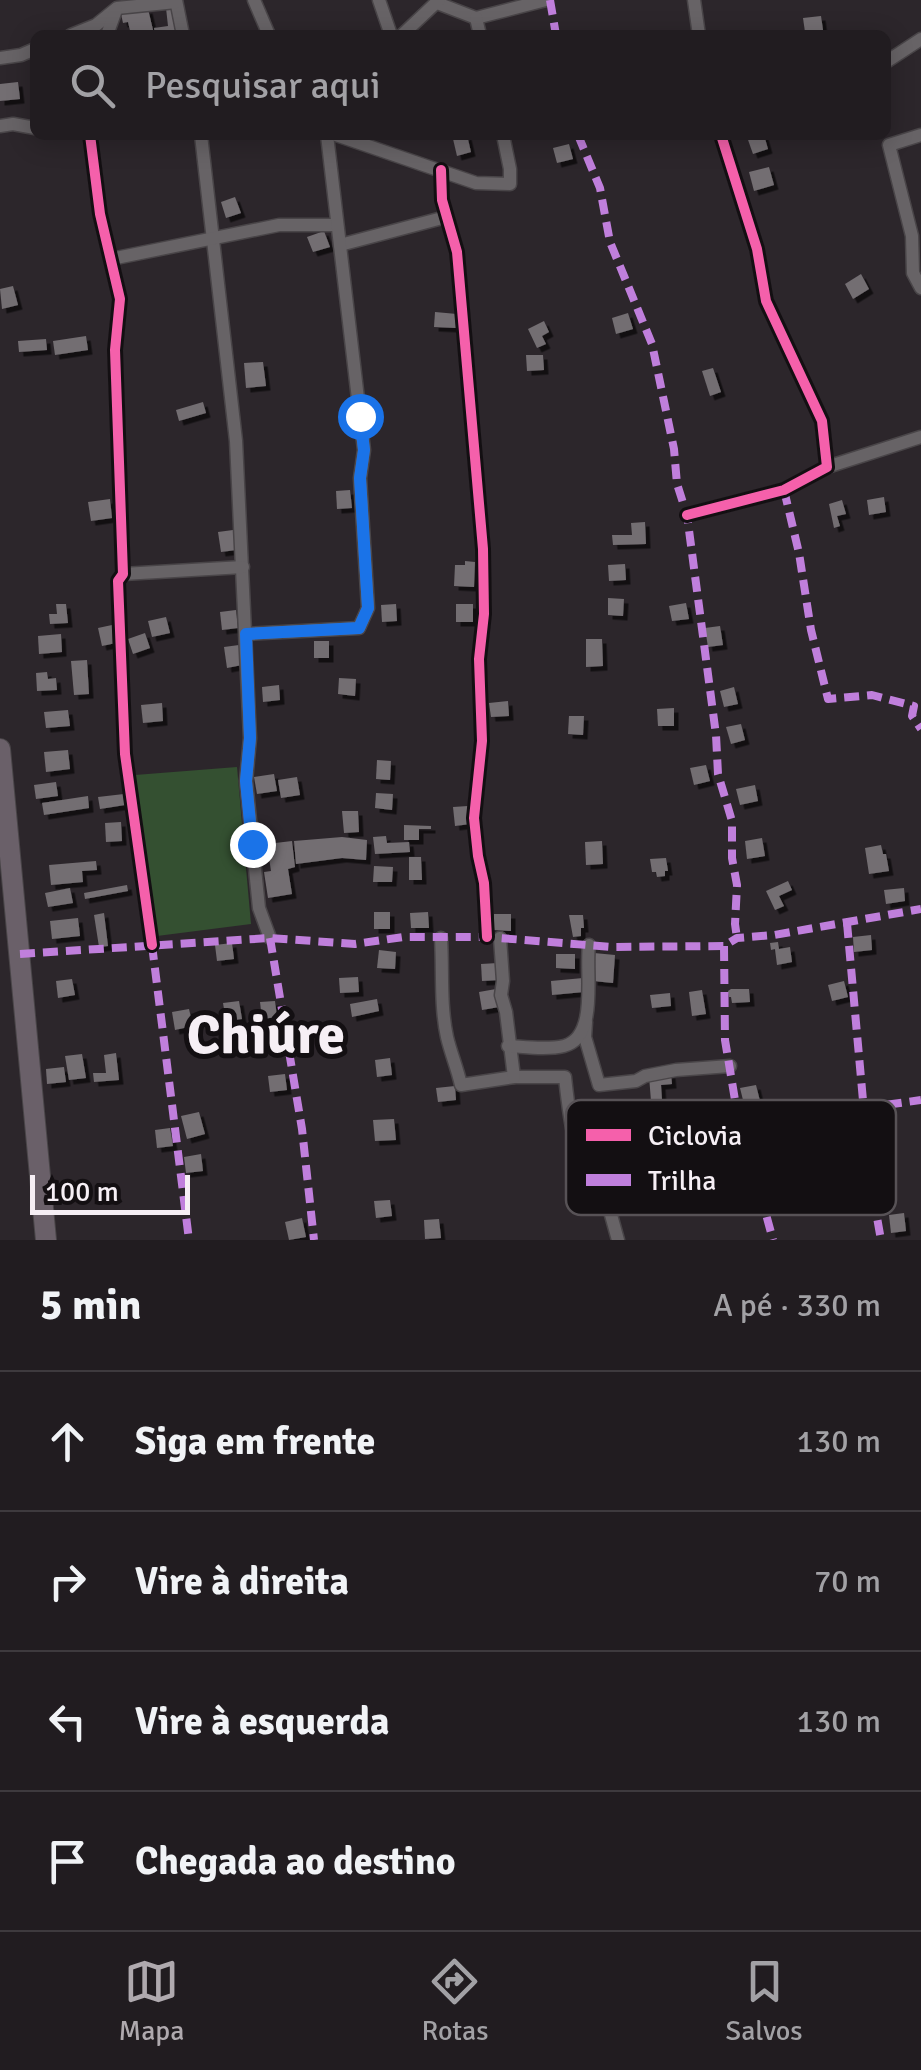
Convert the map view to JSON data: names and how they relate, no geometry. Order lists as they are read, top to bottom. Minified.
{"districts":["Chiúre"],"legend":["Ciclovia","Trilha"],"scale_bar":"100 m","page":{"search":"Pesquisar aqui","scale":"100 m","heading":["5 min","A pé · 330 m"],"list":[["Siga em frente","130 m"],["Vire à direita","70 m"],["Vire à esquerda","130 m"],"Chegada ao destino"],"nav":["Mapa","Rotas","Salvos"]}}
